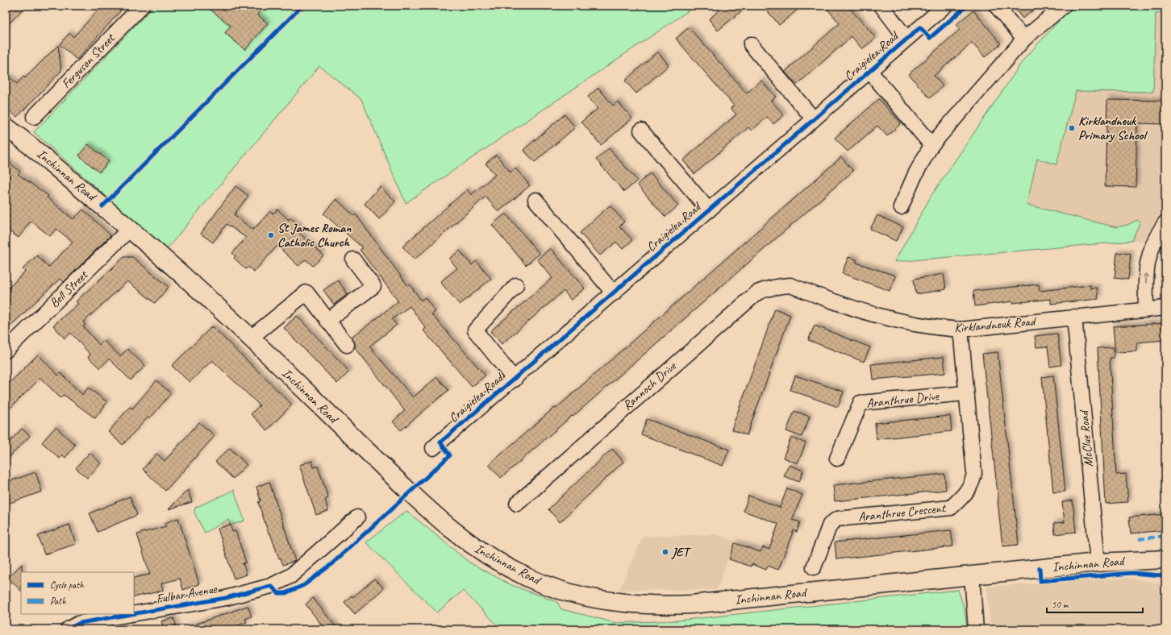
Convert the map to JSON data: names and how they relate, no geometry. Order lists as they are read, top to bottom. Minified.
{"streets":{"main road":["Inchinnan Road"],"street":["Craigielea Road","Ferguson Street","Bell Street","Kirklandneuk Road","Rannoch Drive","Aranthrue Drive","McClue Road","Aranthrue Crescent","Fulbar Avenue"]},"crossings":[["Inchinnan Road","Bell Street"],["Inchinnan Road","McClue Road"],["Kirklandneuk Road","Rannoch Drive"],["Kirklandneuk Road","McClue Road"],["Kirklandneuk Road","Aranthrue Crescent"],["Aranthrue Drive","Aranthrue Crescent"]],"places":["Kirklandneuk Primary School","St James Roman Catholic Church","JET"],"legend":["Cycle path","Path"],"scale_bar":"50 m"}
